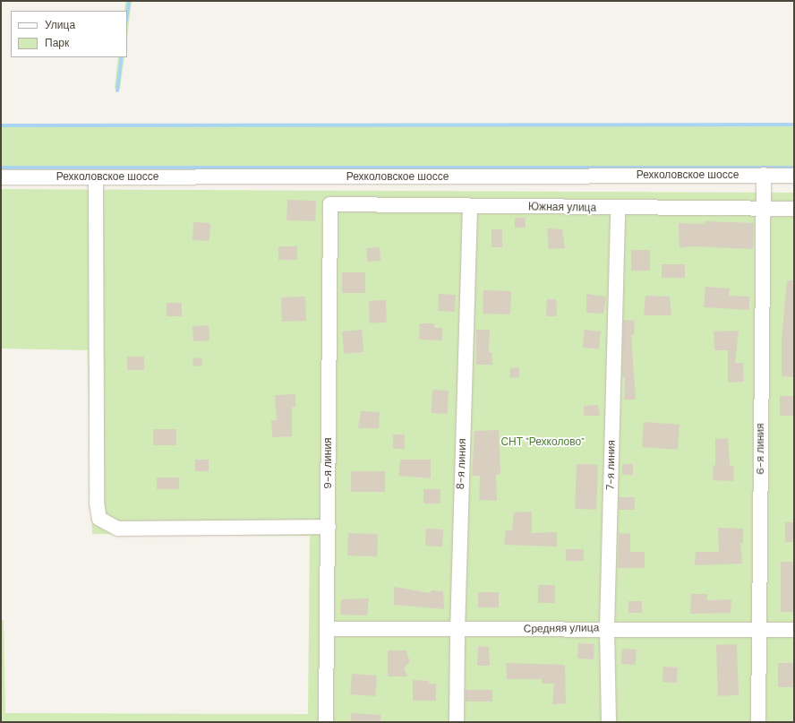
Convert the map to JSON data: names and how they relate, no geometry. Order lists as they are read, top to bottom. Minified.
{"streets":{"street":["Рехколовское шоссе","Южная улица","6-я линия","9-я линия","8-я линия","7-я линия","Средняя улица"]},"crossings":[["Рехколовское шоссе","6-я линия"],["Южная улица","6-я линия"],["Южная улица","9-я линия"],["Южная улица","8-я линия"],["Южная улица","7-я линия"],["6-я линия","Средняя улица"],["9-я линия","Средняя улица"],["8-я линия","Средняя улица"],["7-я линия","Средняя улица"]],"parks":["СНТ \"Рехколово\""],"legend":["Улица","Парк"]}
